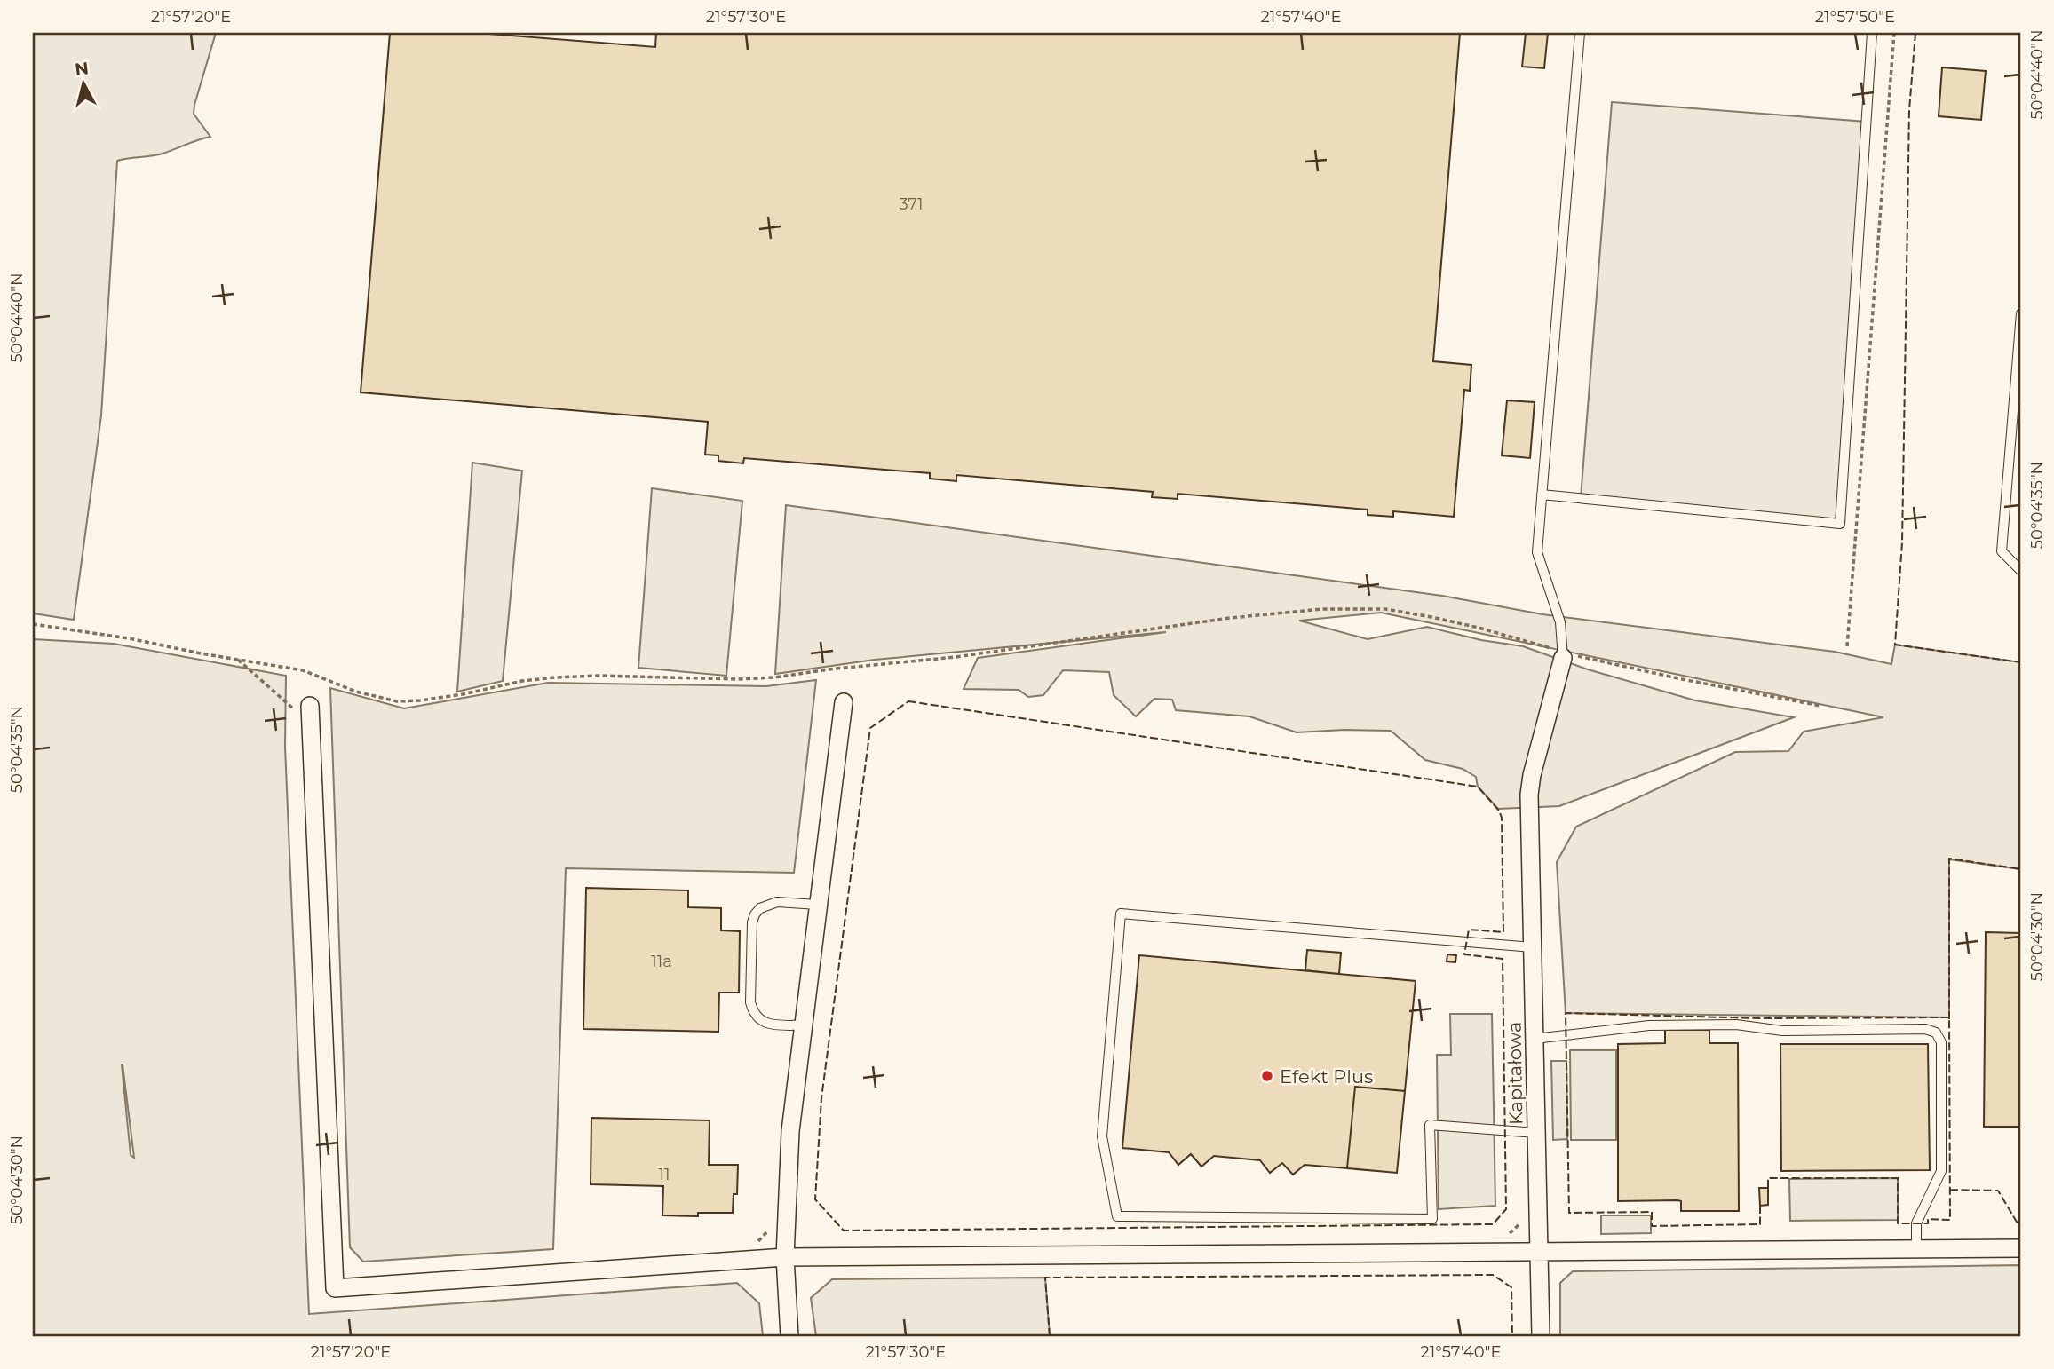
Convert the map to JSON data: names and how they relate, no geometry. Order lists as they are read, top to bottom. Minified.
{"streets":{"street":["Kapitałowa"]},"places":["Efekt Plus"],"house_numbers":["371","11a","11"],"north":"top","coordinates":["21°57'20\"E","21°57'30\"E","21°57'40\"E","21°57'50\"E","50°04'40\"N","50°04'35\"N","50°04'30\"N"]}
